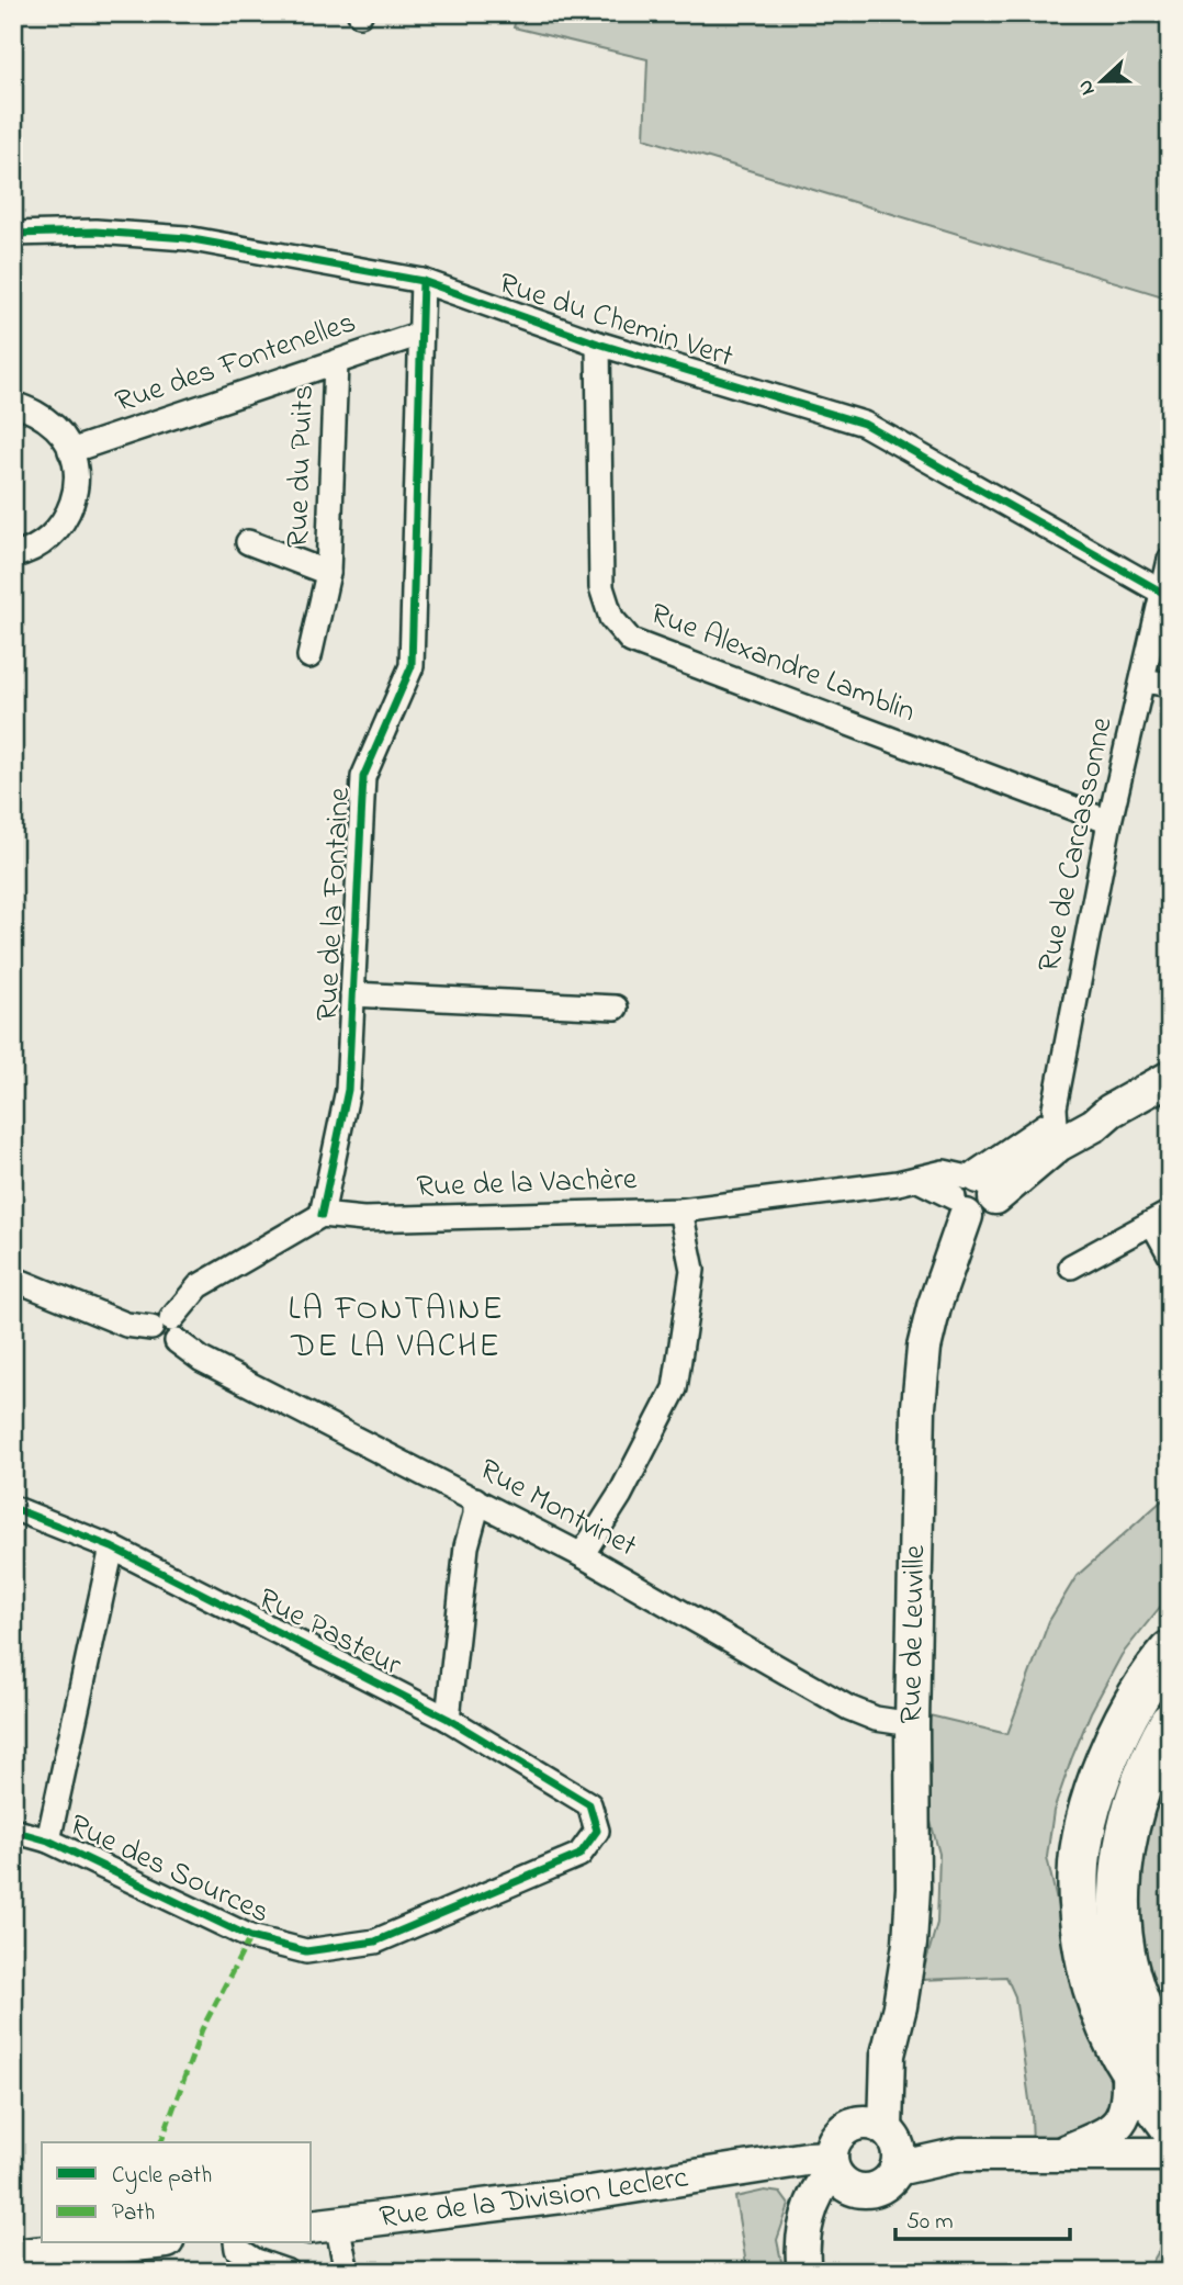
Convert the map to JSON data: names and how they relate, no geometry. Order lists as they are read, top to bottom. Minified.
{"streets":{"street":["Rue du Chemin Vert","Rue des Fontenelles","Rue du Puits","Rue Alexandre Lamblin","Rue de Carcassonne","Rue de la Fontaine","Rue de la Vachère","Rue Montvinet","Rue Pasteur","Rue de Leuville","Rue des Sources","Rue de la Division Leclerc"]},"crossings":[["Rue du Chemin Vert","Rue Alexandre Lamblin"],["Rue du Chemin Vert","Rue de Carcassonne"],["Rue du Chemin Vert","Rue de la Fontaine"],["Rue des Fontenelles","Rue du Puits"],["Rue des Fontenelles","Rue de la Fontaine"],["Rue Alexandre Lamblin","Rue de Carcassonne"],["Rue de la Fontaine","Rue de la Vachère"],["Rue de la Vachère","Rue de Leuville"],["Rue Montvinet","Rue de Leuville"],["Rue Pasteur","Rue des Sources"],["Rue de Leuville","Rue de la Division Leclerc"]],"districts":["LA FONTAINE DE LA VACHE"],"legend":["Cycle path","Path"],"scale_bar":"50 m","north":"left"}
